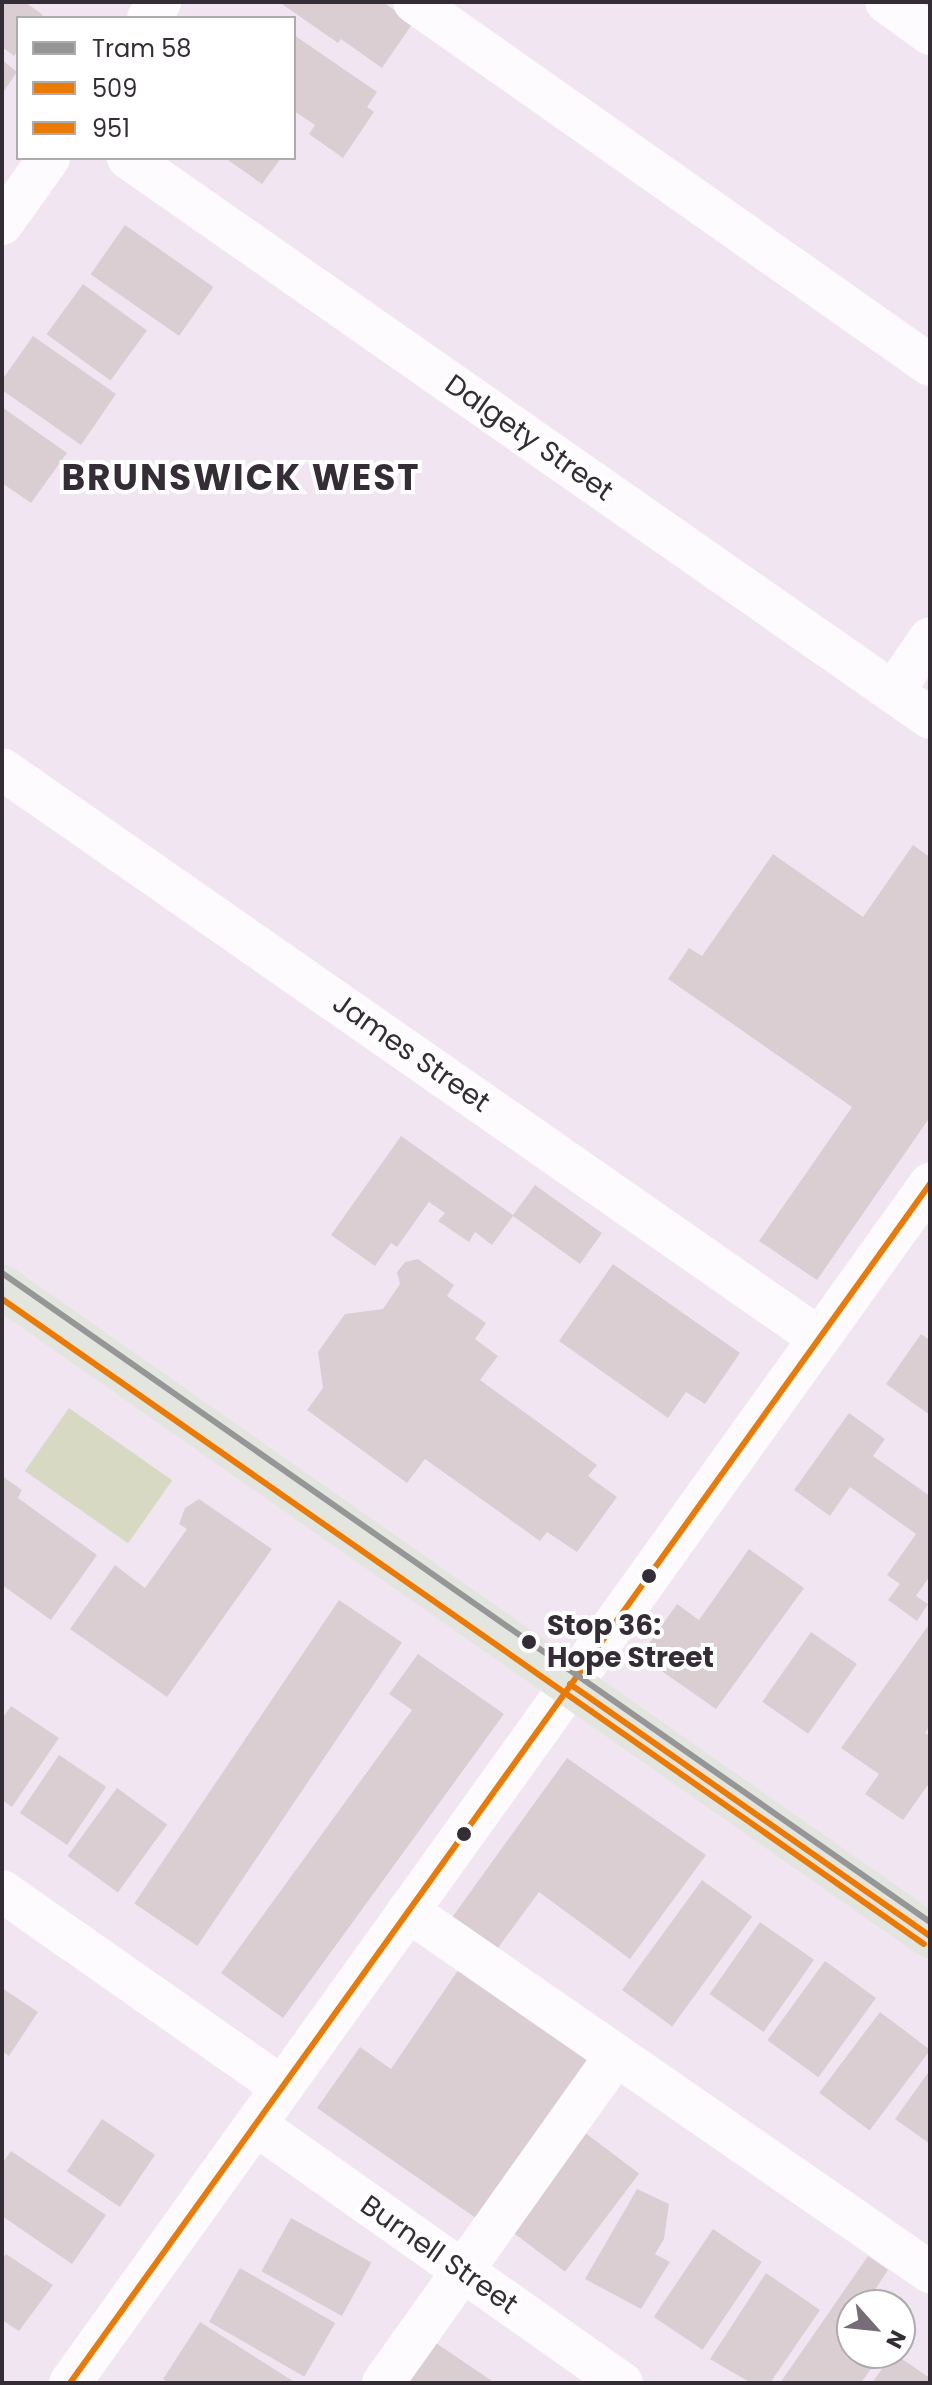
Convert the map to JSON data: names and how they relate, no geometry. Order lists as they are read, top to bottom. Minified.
{"streets":{"street":["Dalgety Street","James Street","Burnell Street"]},"districts":["BRUNSWICK WEST"],"places":["Stop 36: Hope Street"],"lines":["transit line 509","tram line 58","transit line 951"],"legend":["Tram 58","509","951"],"north":"bottom right"}
